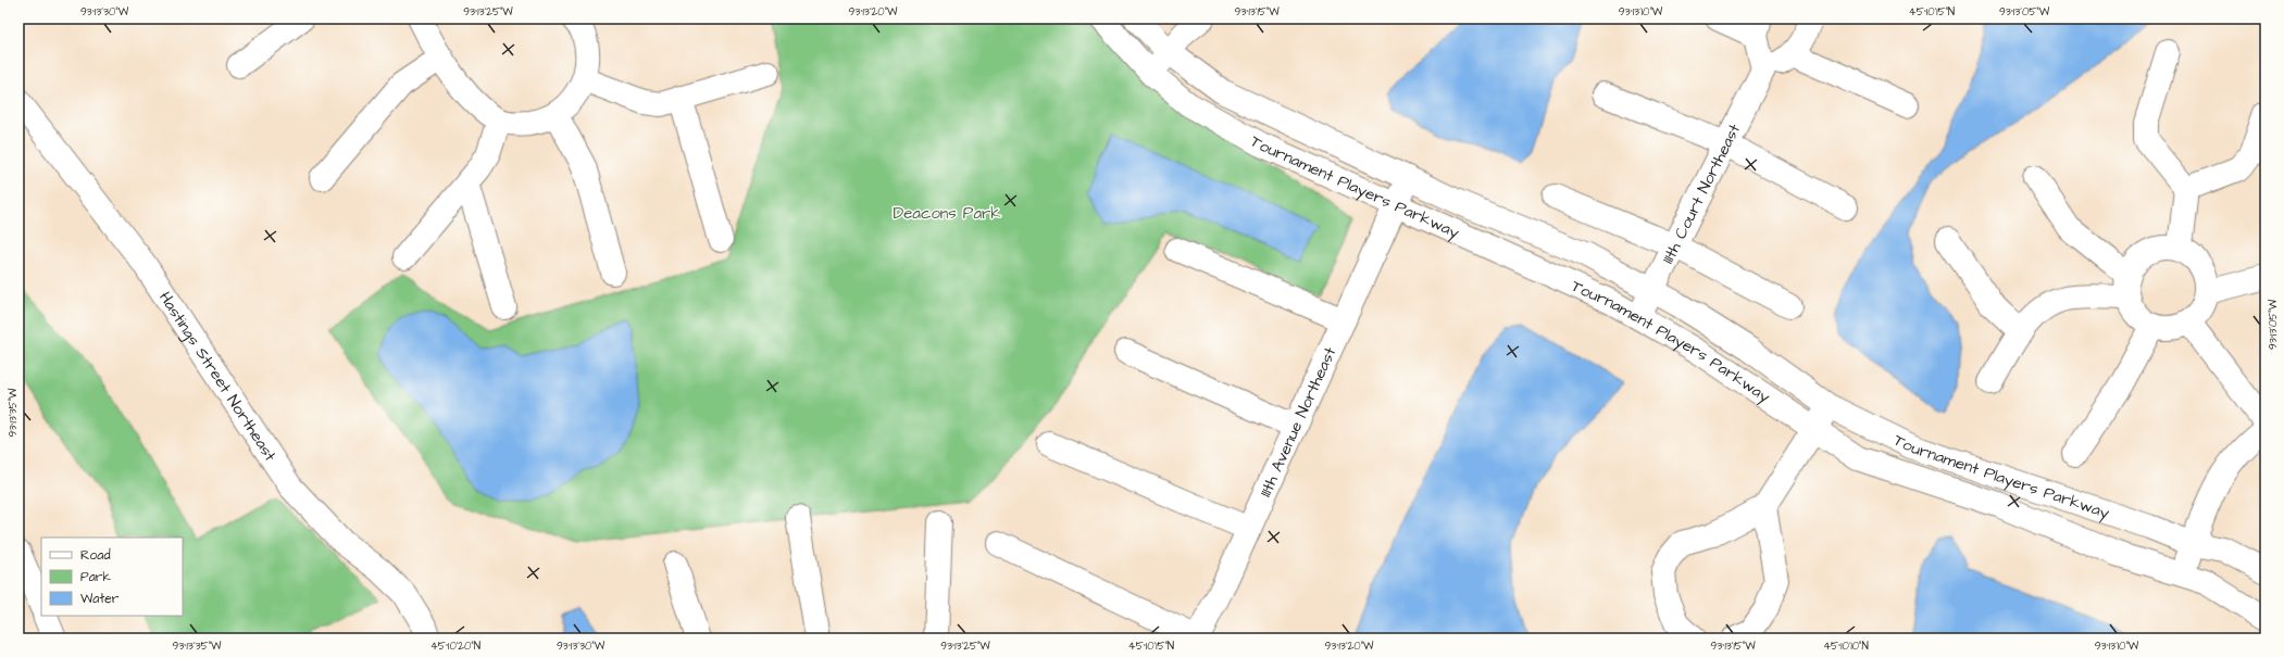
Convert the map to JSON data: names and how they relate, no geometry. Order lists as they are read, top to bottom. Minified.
{"streets":{"street":["Tournament Players Parkway","111th Court Northeast","Hastings Street Northeast","111th Avenue Northeast"]},"crossings":[["Tournament Players Parkway","111th Court Northeast"],["Tournament Players Parkway","111th Avenue Northeast"]],"parks":["Deacons Park"],"legend":["Road","Park","Water"],"coordinates":["93°13'30\"W","93°13'25\"W","93°13'20\"W","93°13'15\"W","93°13'10\"W","45°10'15\"N","93°13'05\"W","93°13'35\"W","45°10'20\"N","45°10'10\"N"]}
